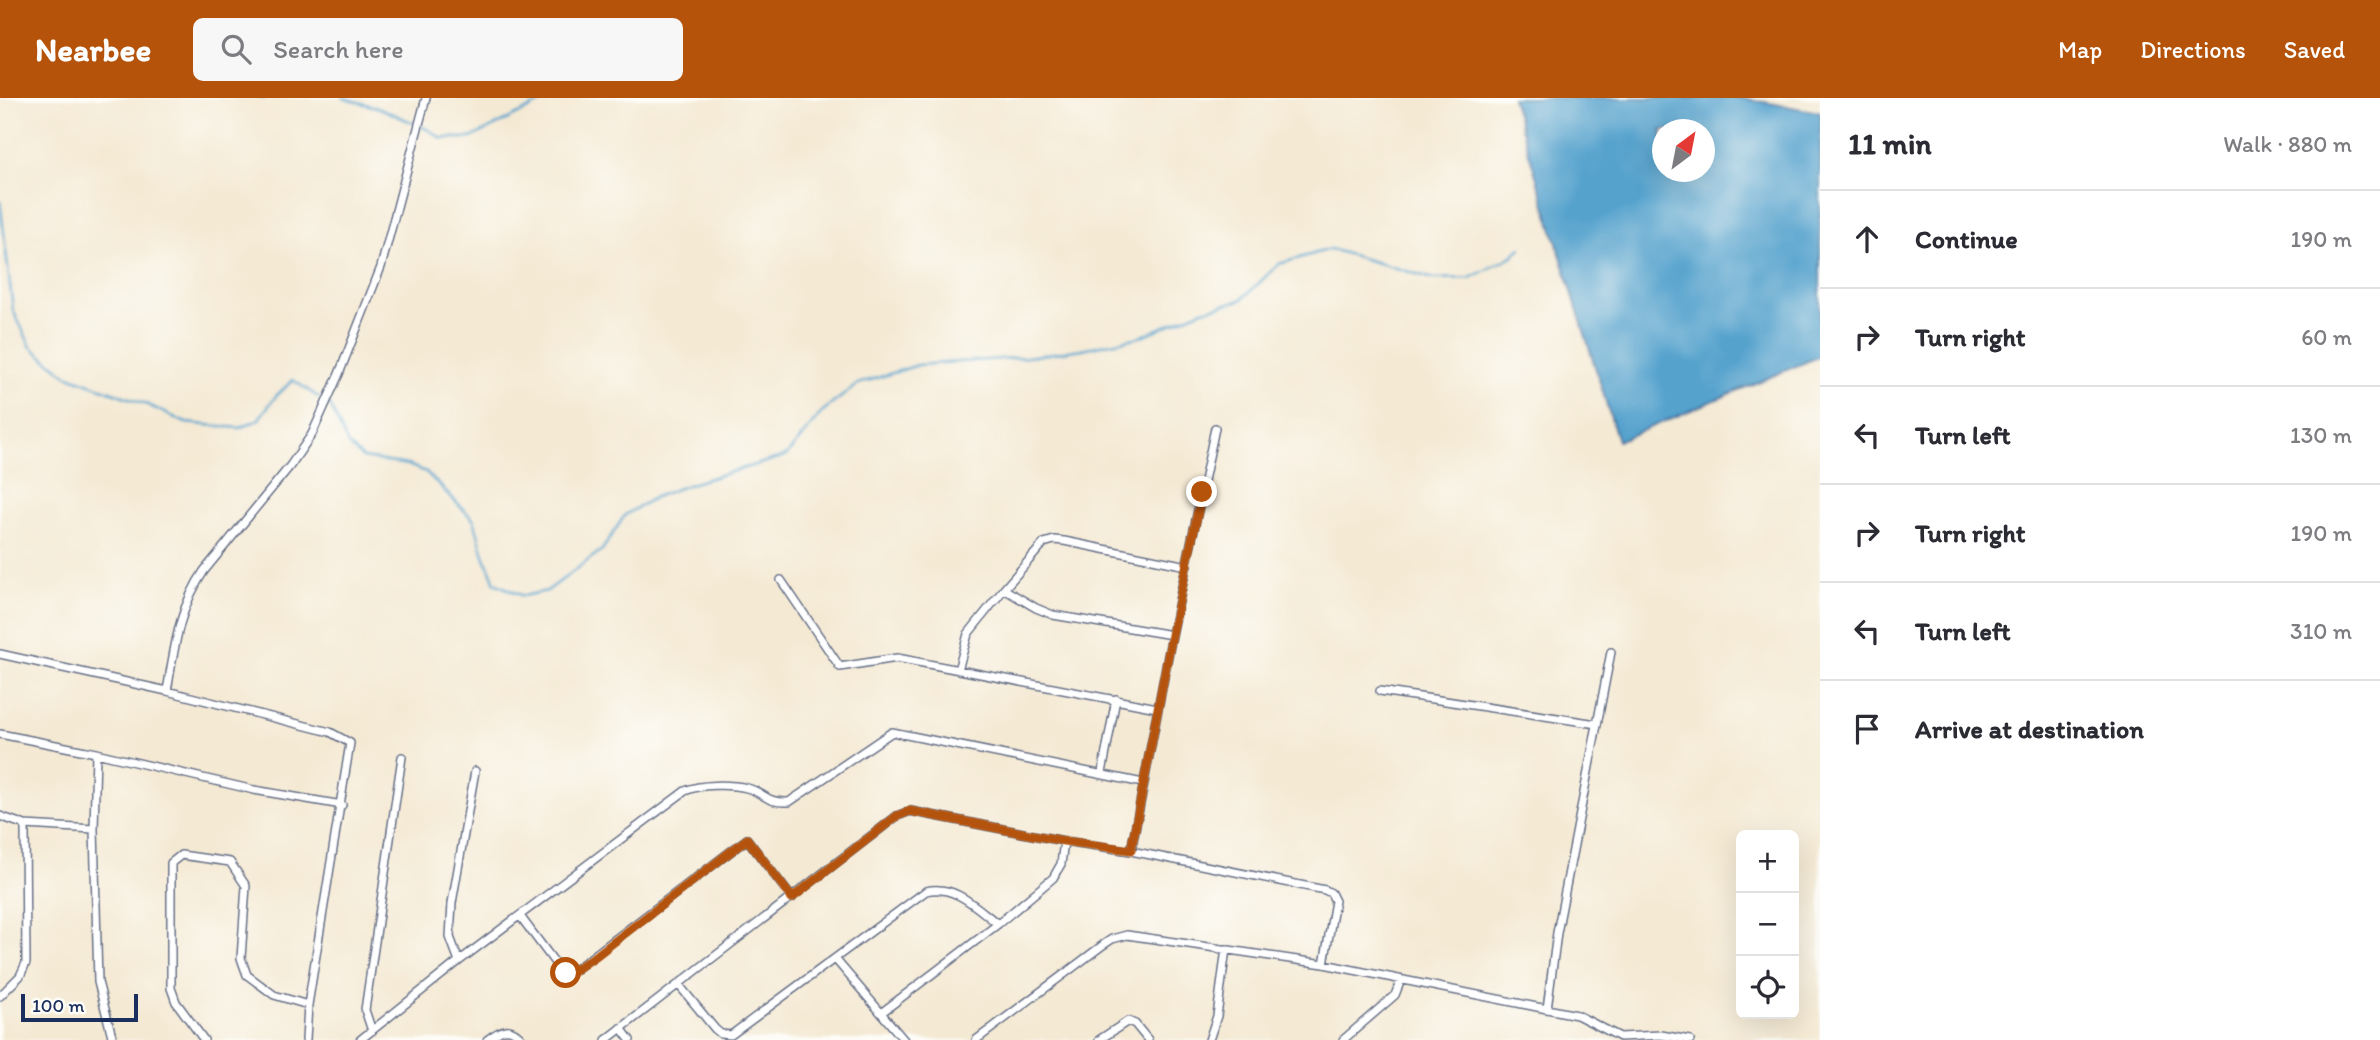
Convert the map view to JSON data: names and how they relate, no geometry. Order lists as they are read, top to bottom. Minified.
{"scale_bar":"100 m","north":"top right","page":{"header":"Nearbee","search":"Search here","nav":["Map","Directions","Saved"],"heading":["11 min","Walk · 880 m"],"list":[["Continue","190 m"],["Turn right","60 m"],["Turn left","130 m"],["Turn right","190 m"],["Turn left","310 m"],"Arrive at destination"],"map_buttons":["+","−"],"scale":"100 m"}}
